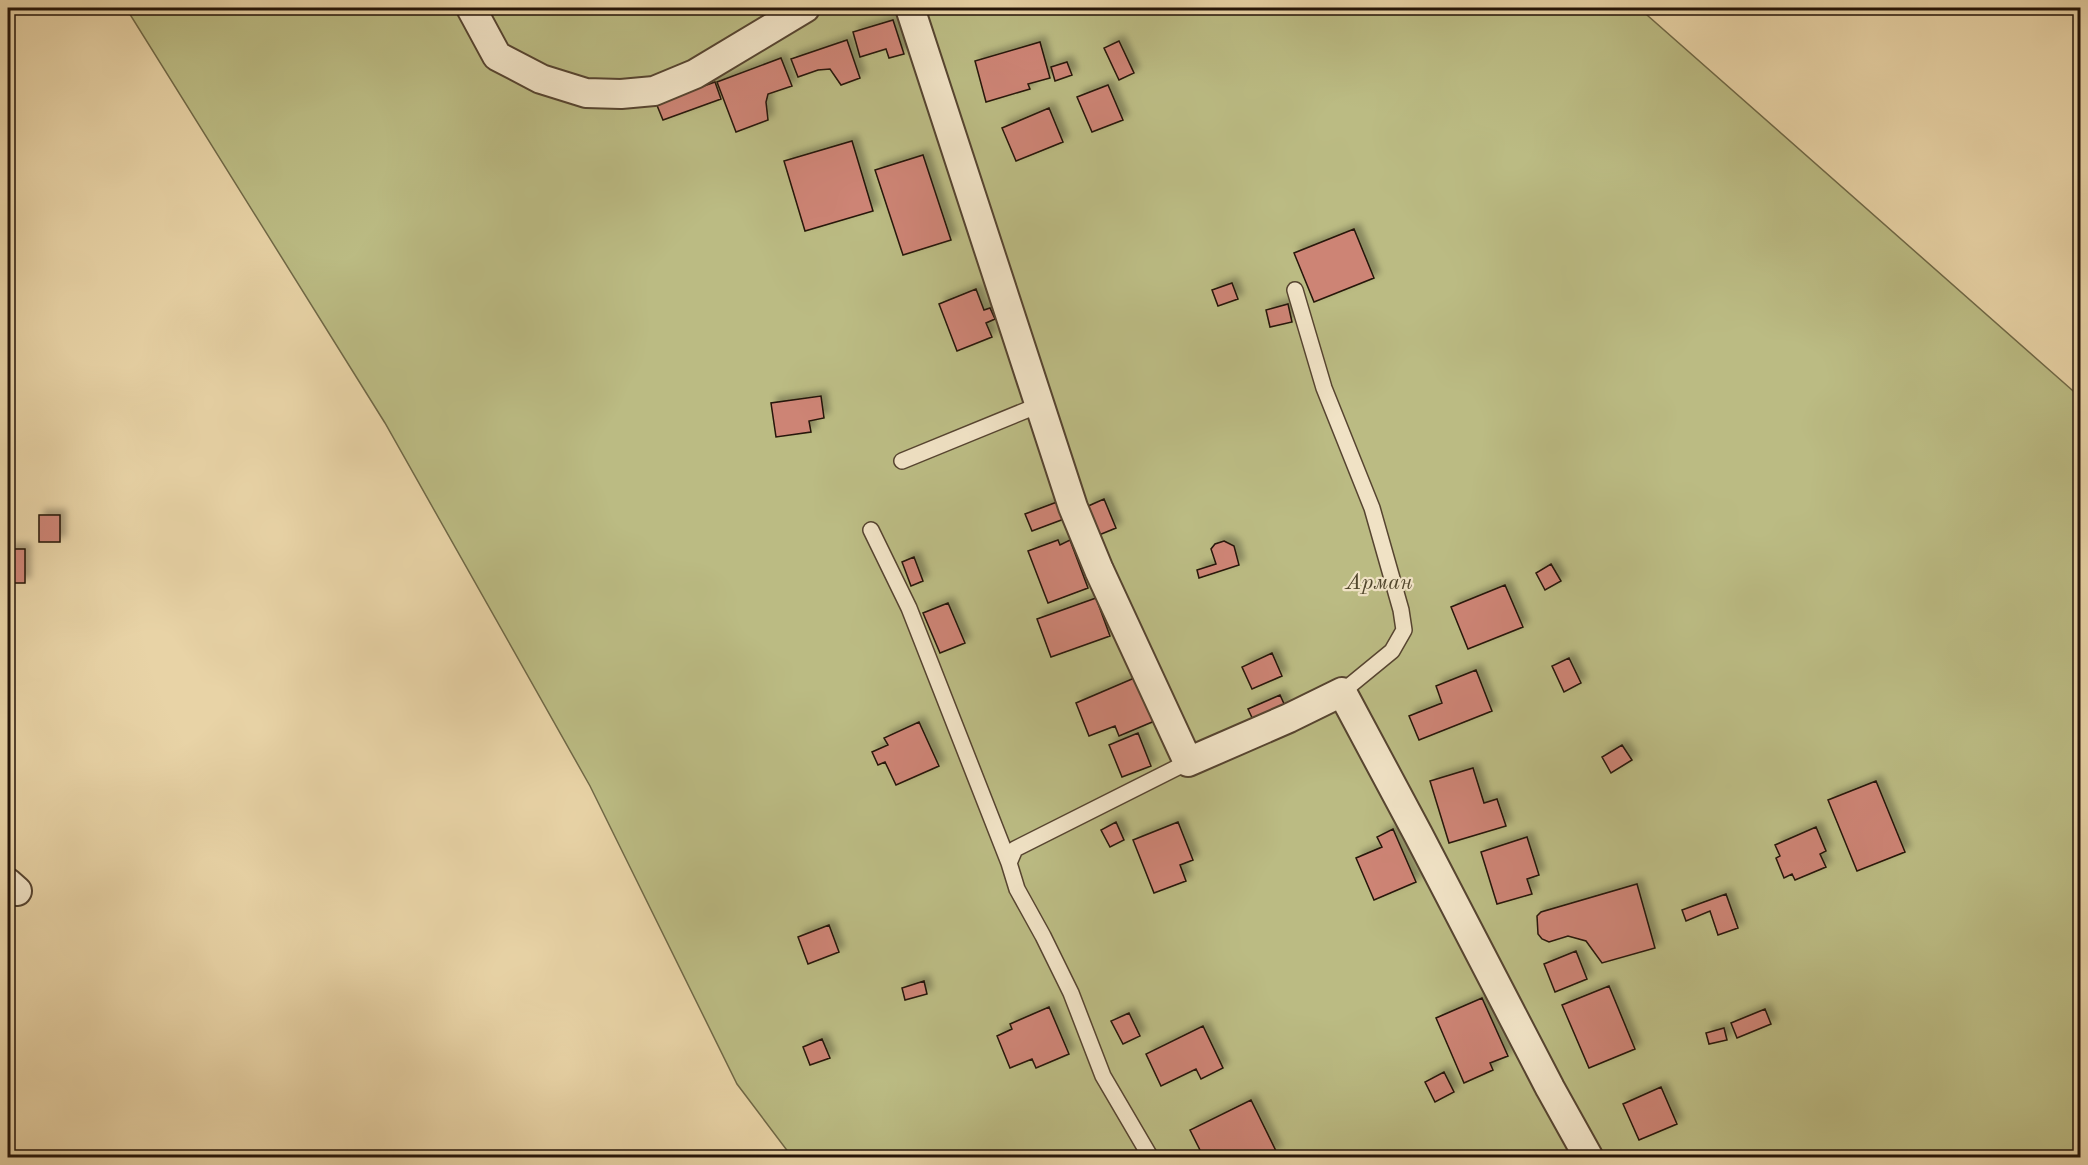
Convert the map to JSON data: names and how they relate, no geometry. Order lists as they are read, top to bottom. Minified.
{"parks":["Арман"]}
